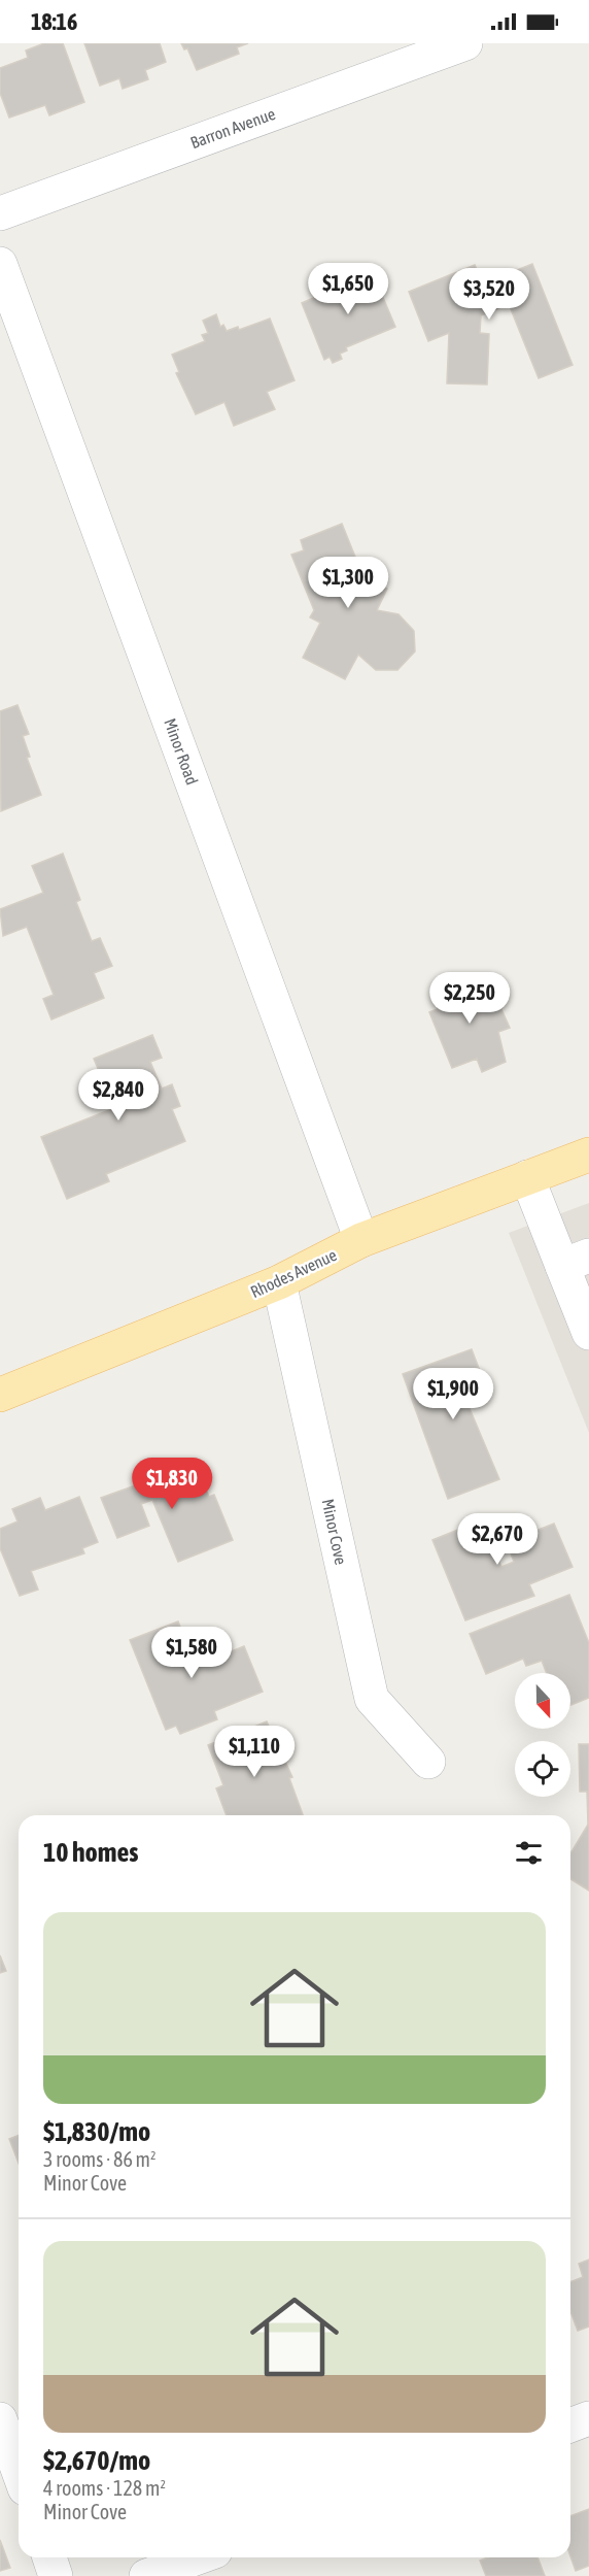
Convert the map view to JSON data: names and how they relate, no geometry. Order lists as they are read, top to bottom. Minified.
{"streets":{"main road":["Rhodes Avenue"],"street":["Barron Avenue","Minor Road","Minor Cove"]},"crossings":[["Minor Road","Rhodes Avenue"],["Rhodes Avenue","Minor Cove"]],"north":"bottom","page":{"status":"18:16","price":["$1,650","$3,520","$1,300","$2,250","$2,840","$1,900","$1,830","$2,670","$1,580","$1,110"],"heading":"10 homes","list":[{"name":"$1,830/mo","note":"3 rooms · 86 m² · Minor Cove"},{"name":"$2,670/mo","note":"4 rooms · 128 m² · Minor Cove"}]}}
